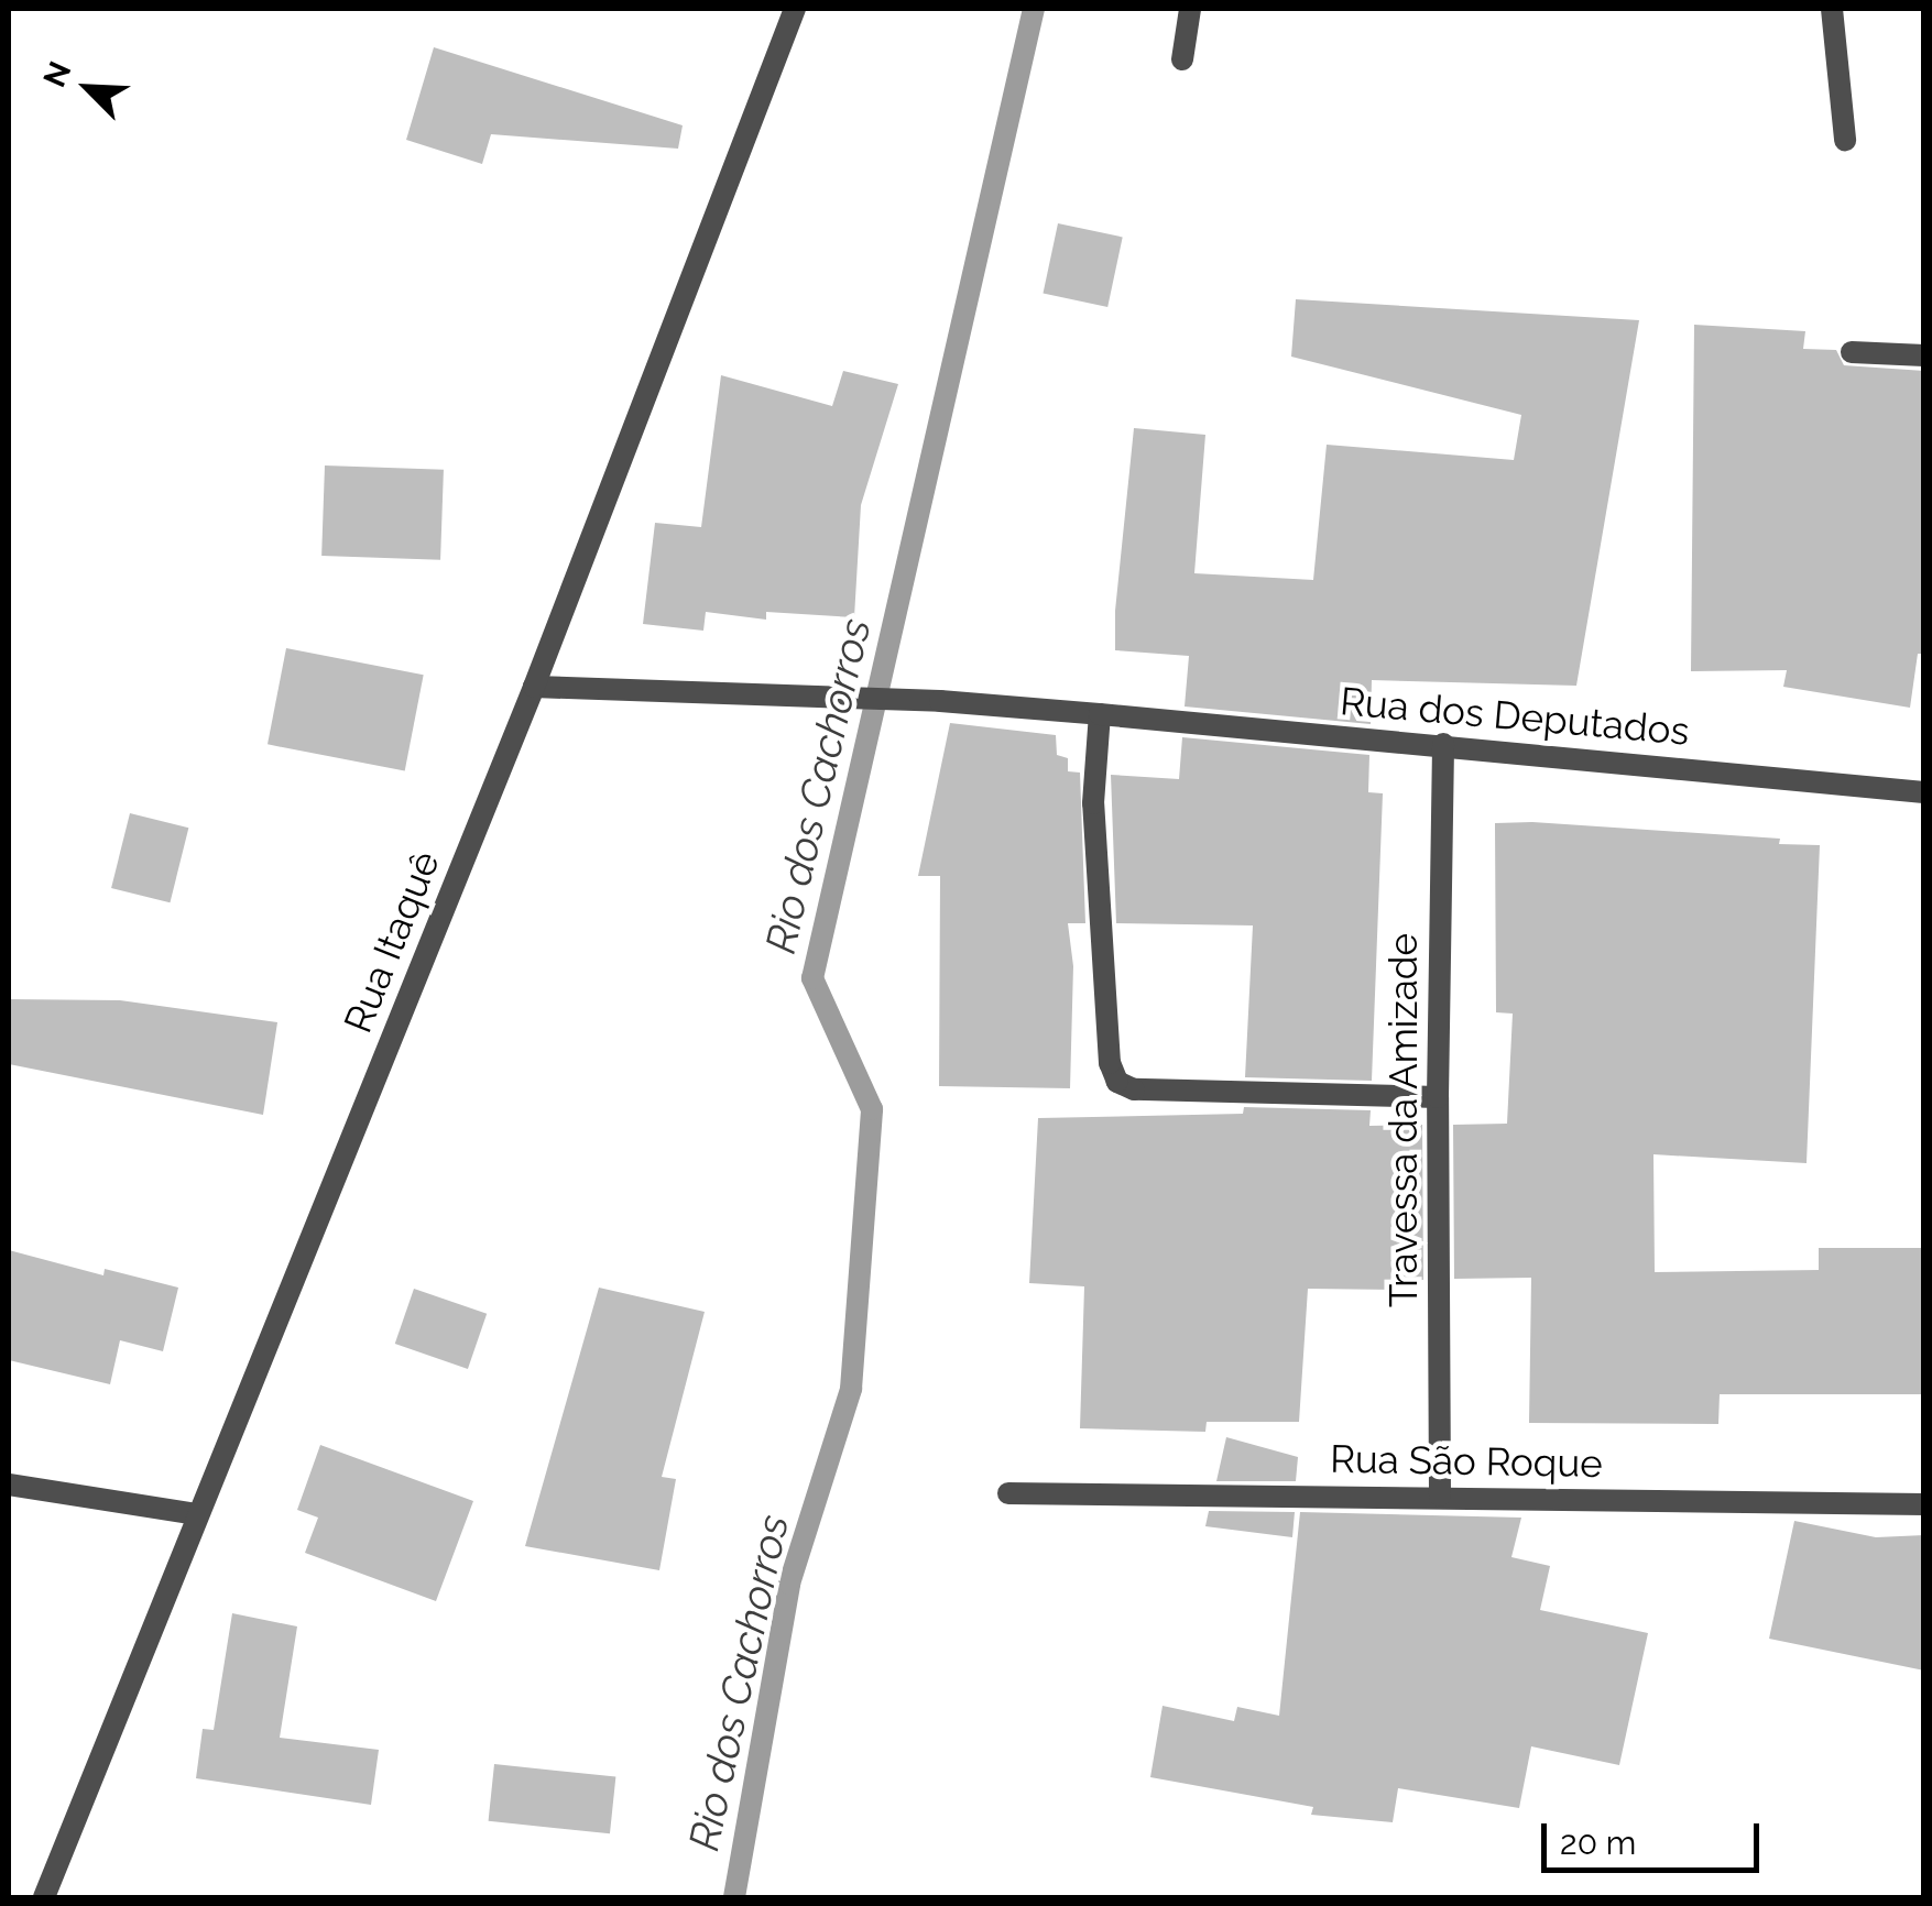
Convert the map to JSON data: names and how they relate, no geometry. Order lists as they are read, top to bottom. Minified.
{"streets":{"street":["Rua dos Deputados","Rua Itaquê","Travessa da Amizade","Rua São Roque"]},"crossings":[["Rua dos Deputados","Rua Itaquê"],["Rua dos Deputados","Travessa da Amizade"],["Travessa da Amizade","Rua São Roque"]],"water":["Rio dos Cachorros"],"scale_bar":"20 m","north":"top left"}
